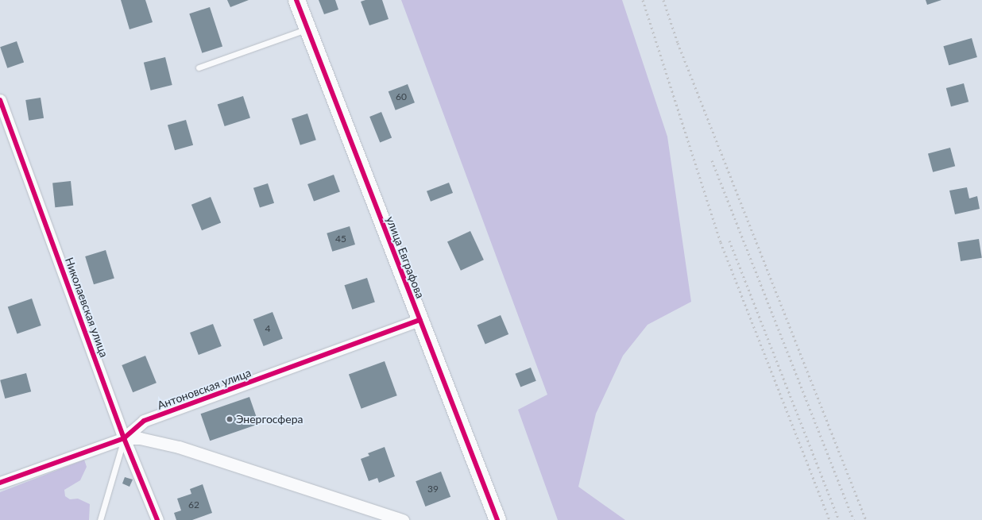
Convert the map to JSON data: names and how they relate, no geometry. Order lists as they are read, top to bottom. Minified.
{"streets":{"street":["улица Евграфова","Николаевская улица","Антоновская улица"]},"crossings":[["улица Евграфова","Антоновская улица"],["Николаевская улица","Антоновская улица"]],"places":["Энергосфера"],"house_numbers":["60","45","4","39","62"]}
